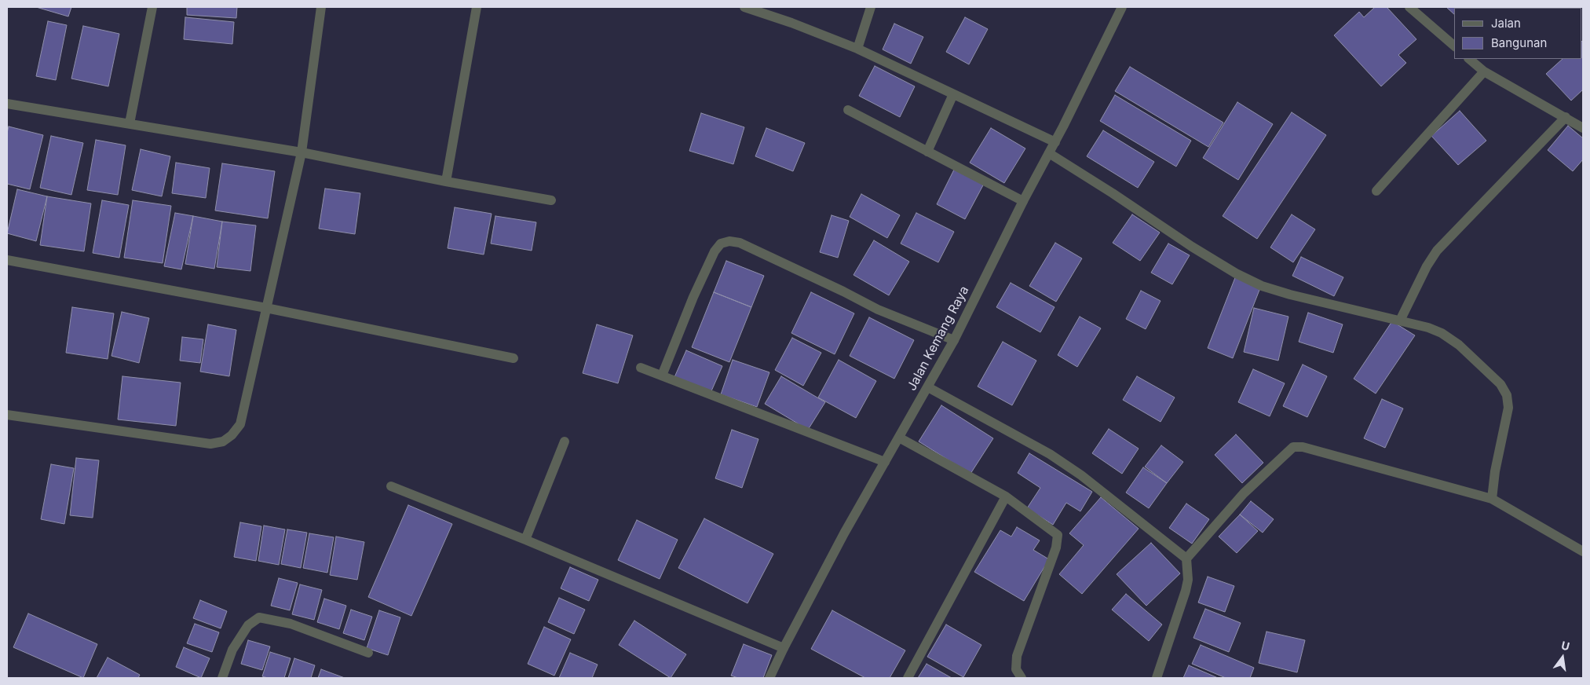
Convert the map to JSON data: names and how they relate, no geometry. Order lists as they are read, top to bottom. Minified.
{"streets":{"street":["Jalan Kemang Raya"]},"legend":["Jalan","Bangunan"],"north":"top"}
